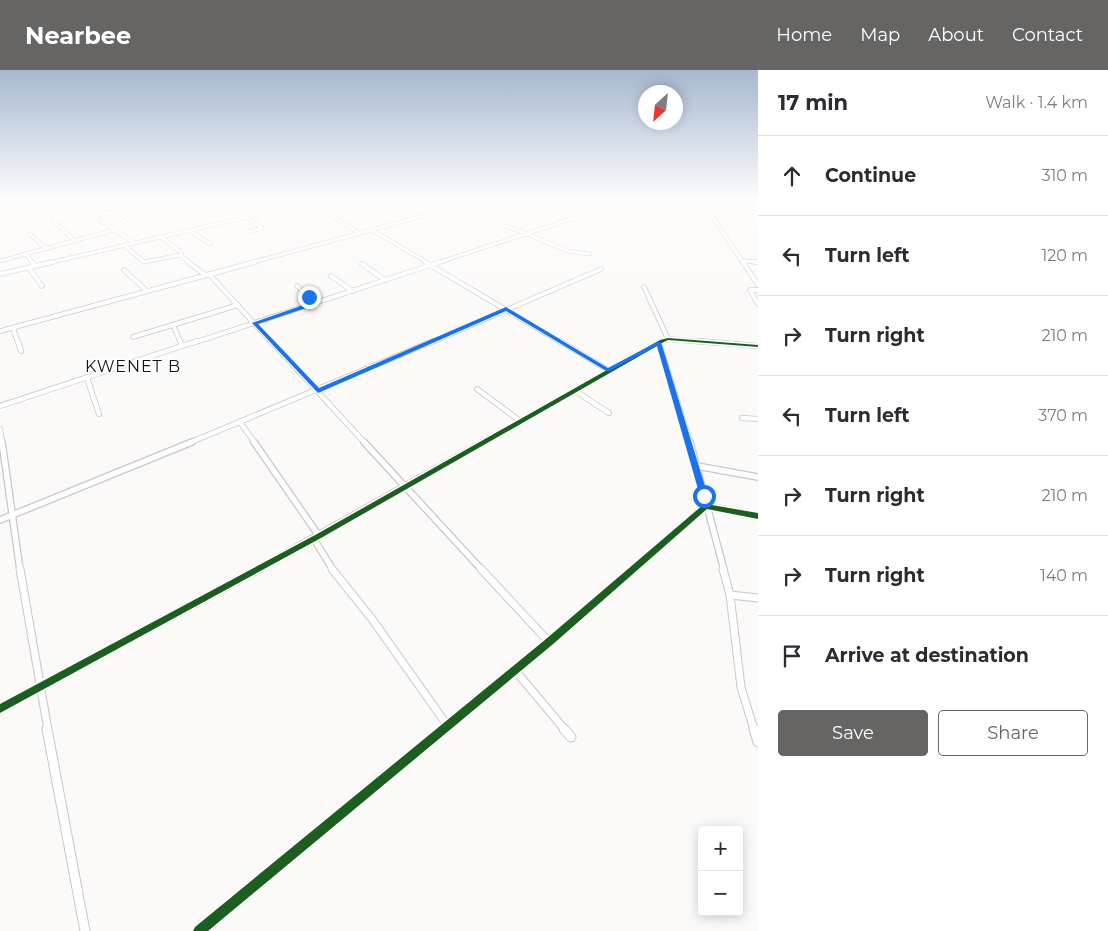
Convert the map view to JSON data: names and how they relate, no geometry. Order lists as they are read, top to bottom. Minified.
{"districts":["KWENET B"],"north":"bottom left","page":{"header":"Nearbee","nav":["Home","Map","About","Contact"],"heading":["17 min","Walk · 1.4 km"],"list":[["Continue","310 m"],["Turn left","120 m"],["Turn right","210 m"],["Turn left","370 m"],["Turn right","210 m"],["Turn right","140 m"],"Arrive at destination"],"buttons":["Save","Share"],"map_buttons":["+","−"]}}
